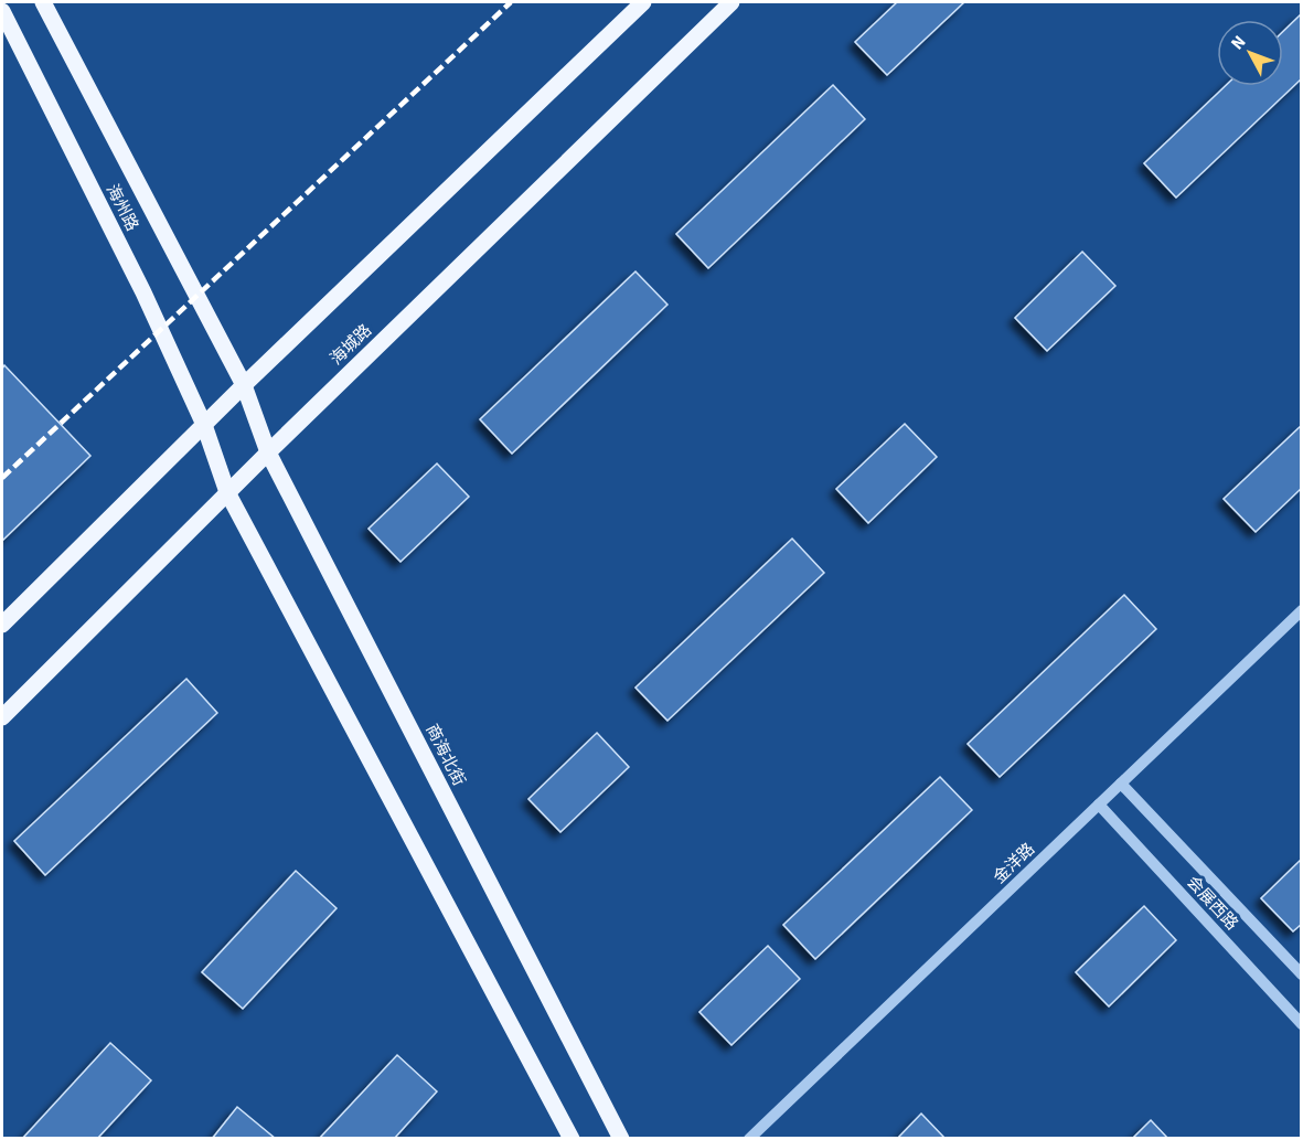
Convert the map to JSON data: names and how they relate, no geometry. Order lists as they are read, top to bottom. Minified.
{"streets":{"main road":["海州路","海城路","商海北街"],"street":["金洋路","会展西路"]},"crossings":[["海州路","商海北街"],["海城路","商海北街"],["金洋路","会展西路"]],"north":"top left"}
